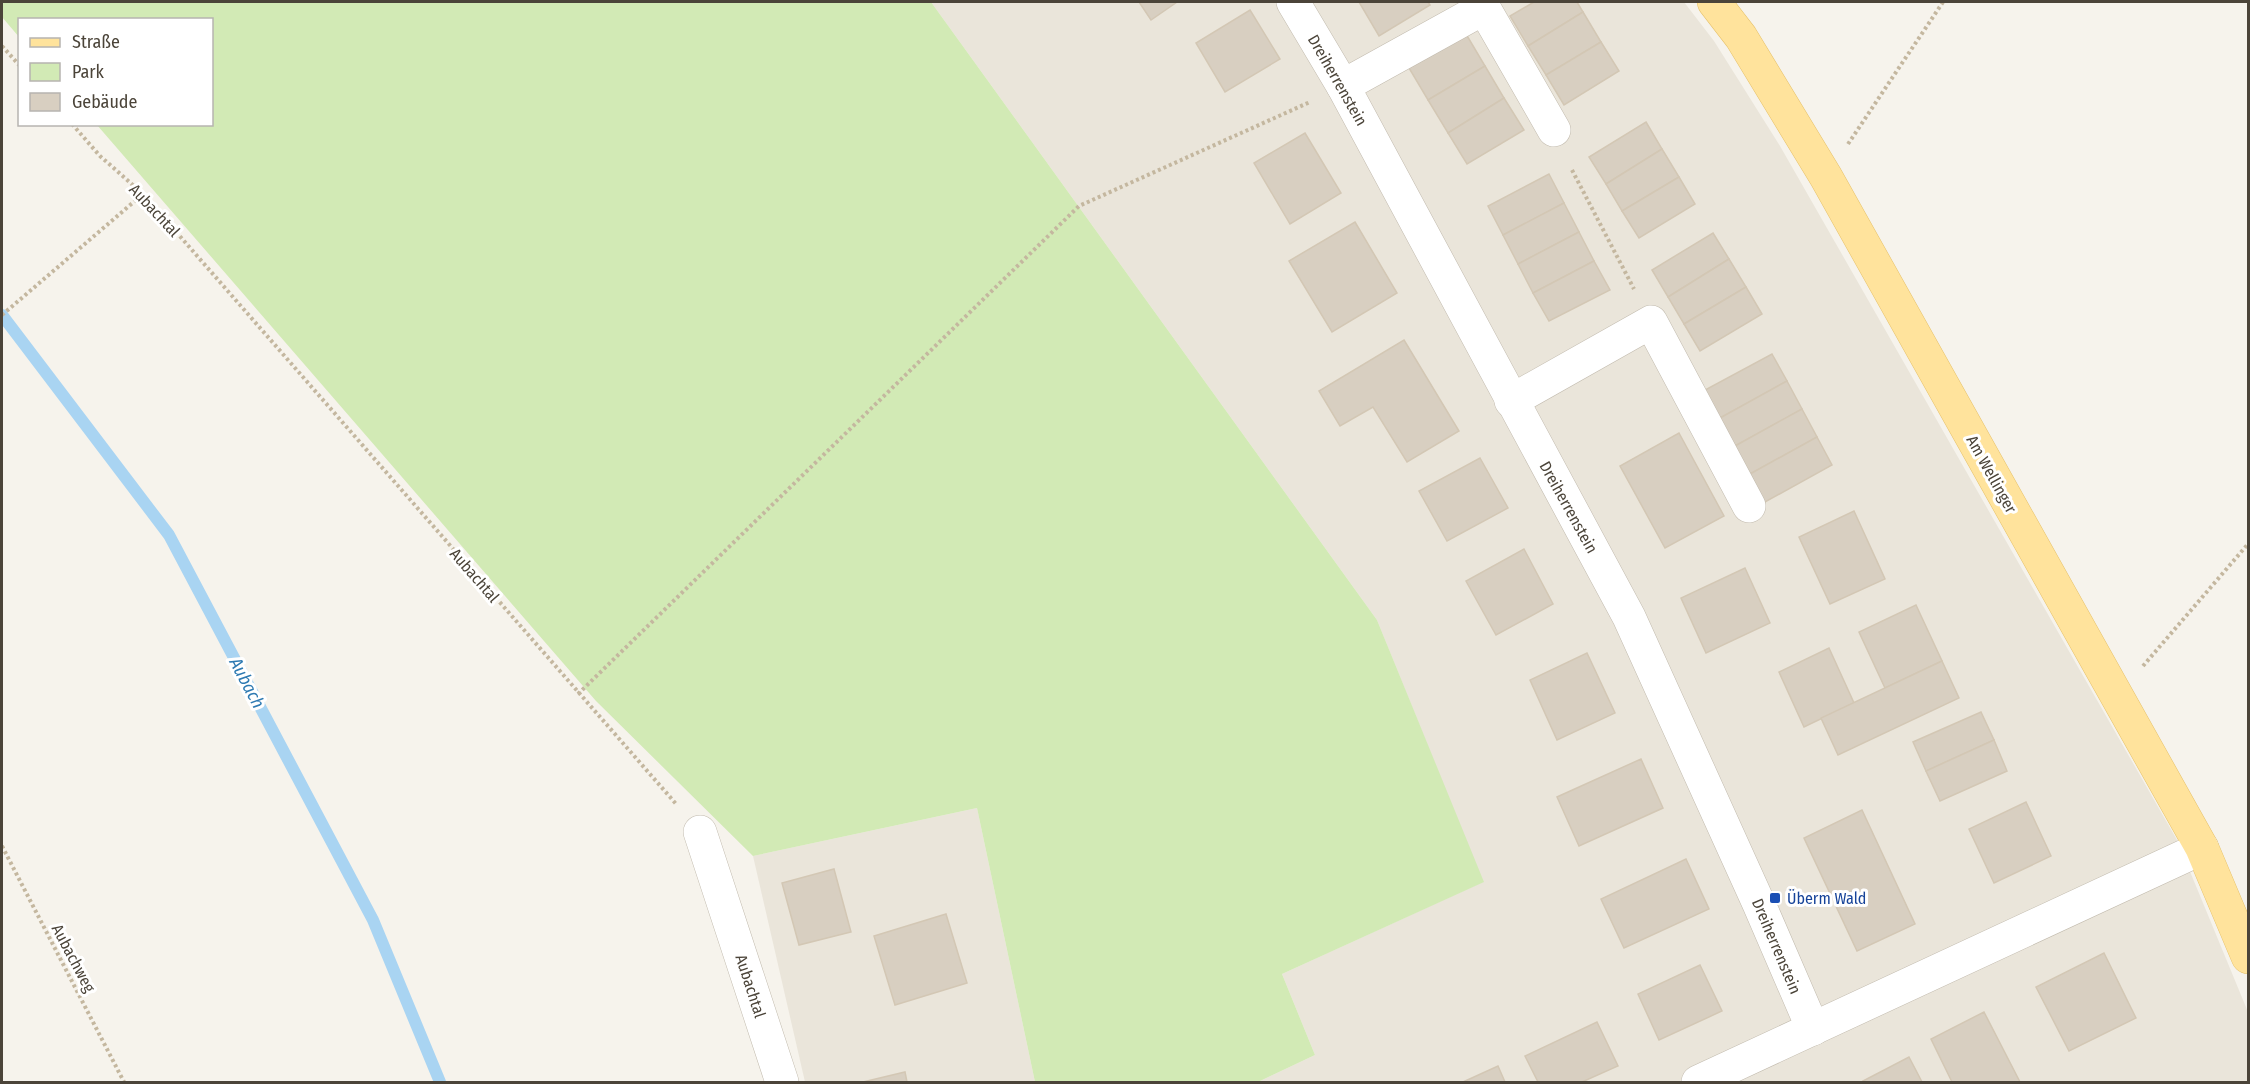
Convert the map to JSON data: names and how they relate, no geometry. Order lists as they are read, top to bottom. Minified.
{"streets":{"main road":["Am Wellinger"],"street":["Dreiherrenstein","Aubachtal"],"path":["Aubachweg"]},"water":["Aubach"],"places":{"transit":["Überm Wald"]},"legend":["Straße","Park","Gebäude"]}
